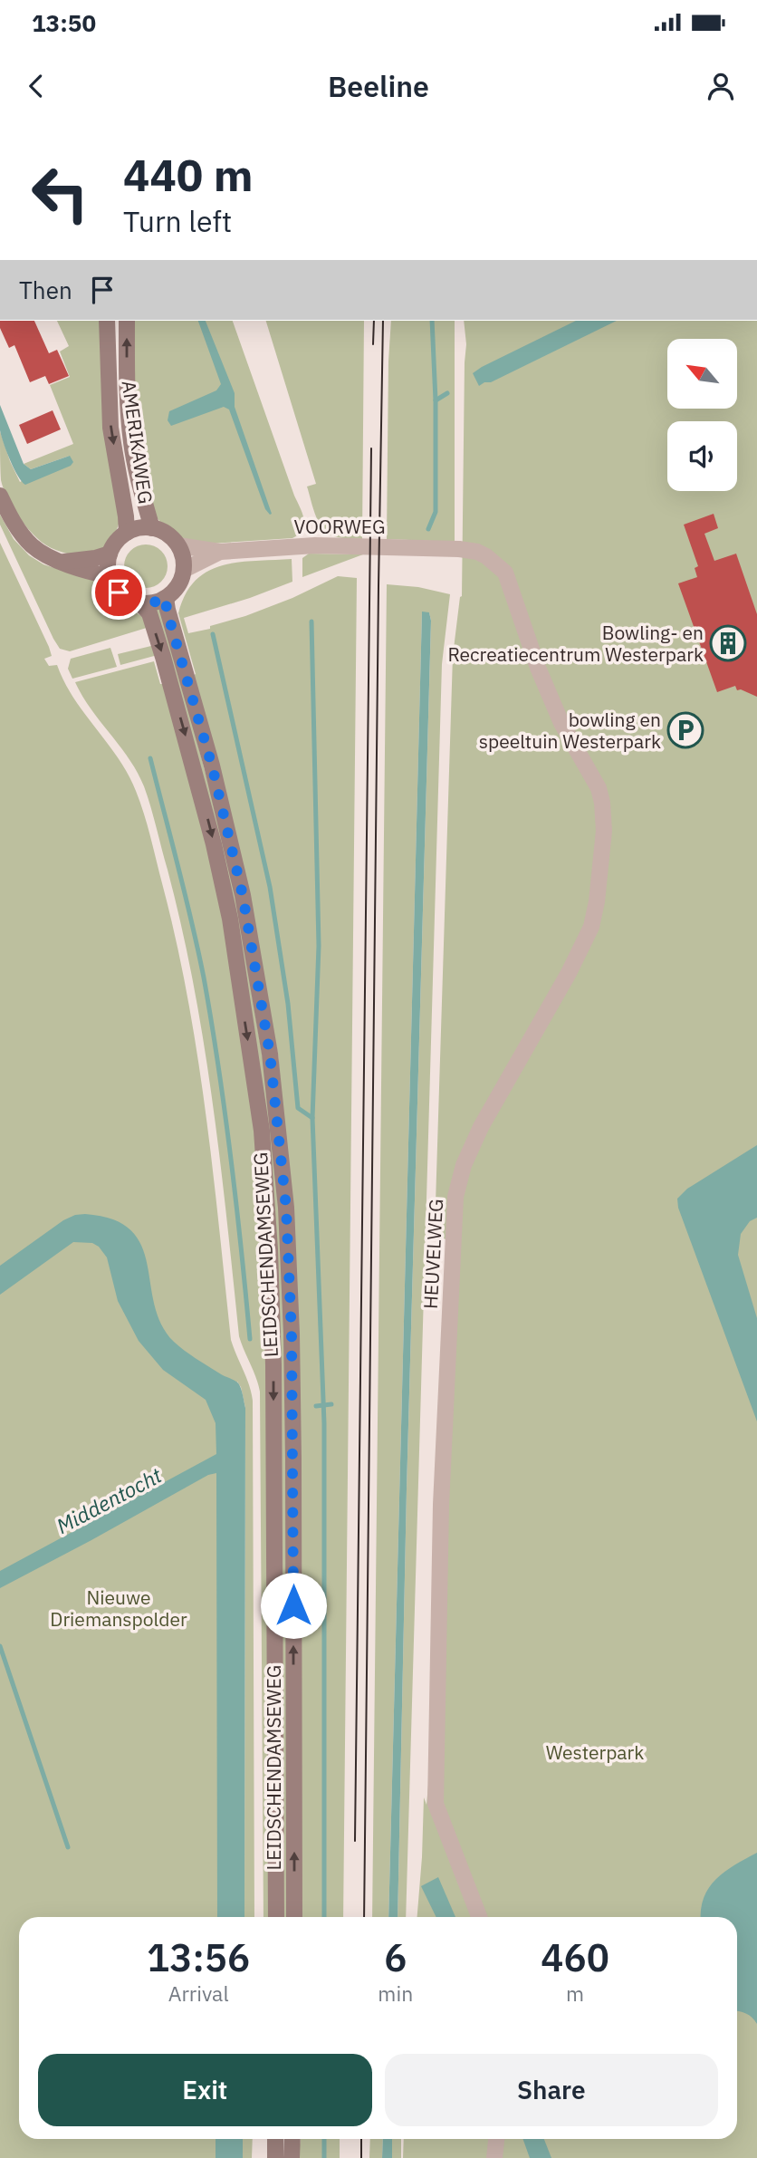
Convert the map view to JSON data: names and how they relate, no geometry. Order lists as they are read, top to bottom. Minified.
{"streets":{"main road":["AMERIKAWEG","LEIDSCHENDAMSEWEG"],"street":["VOORWEG","HEUVELWEG"]},"crossings":[["AMERIKAWEG","VOORWEG"],["AMERIKAWEG","LEIDSCHENDAMSEWEG"],["VOORWEG","HEUVELWEG"],["VOORWEG","LEIDSCHENDAMSEWEG"]],"water":["Middentocht"],"parks":["Nieuwe Driemanspolder","Westerpark"],"places":{"building":["Bowling- en Recreatiecentrum Westerpark"],"parking":["bowling en speeltuin Westerpark"]},"north":"top left","page":{"status":"13:50","header":"Beeline","turn":["440 m","Turn left"],"then":"Then","eta":["13:56","Arrival","6","min","460","m"],"buttons":["Exit","Share"]}}
